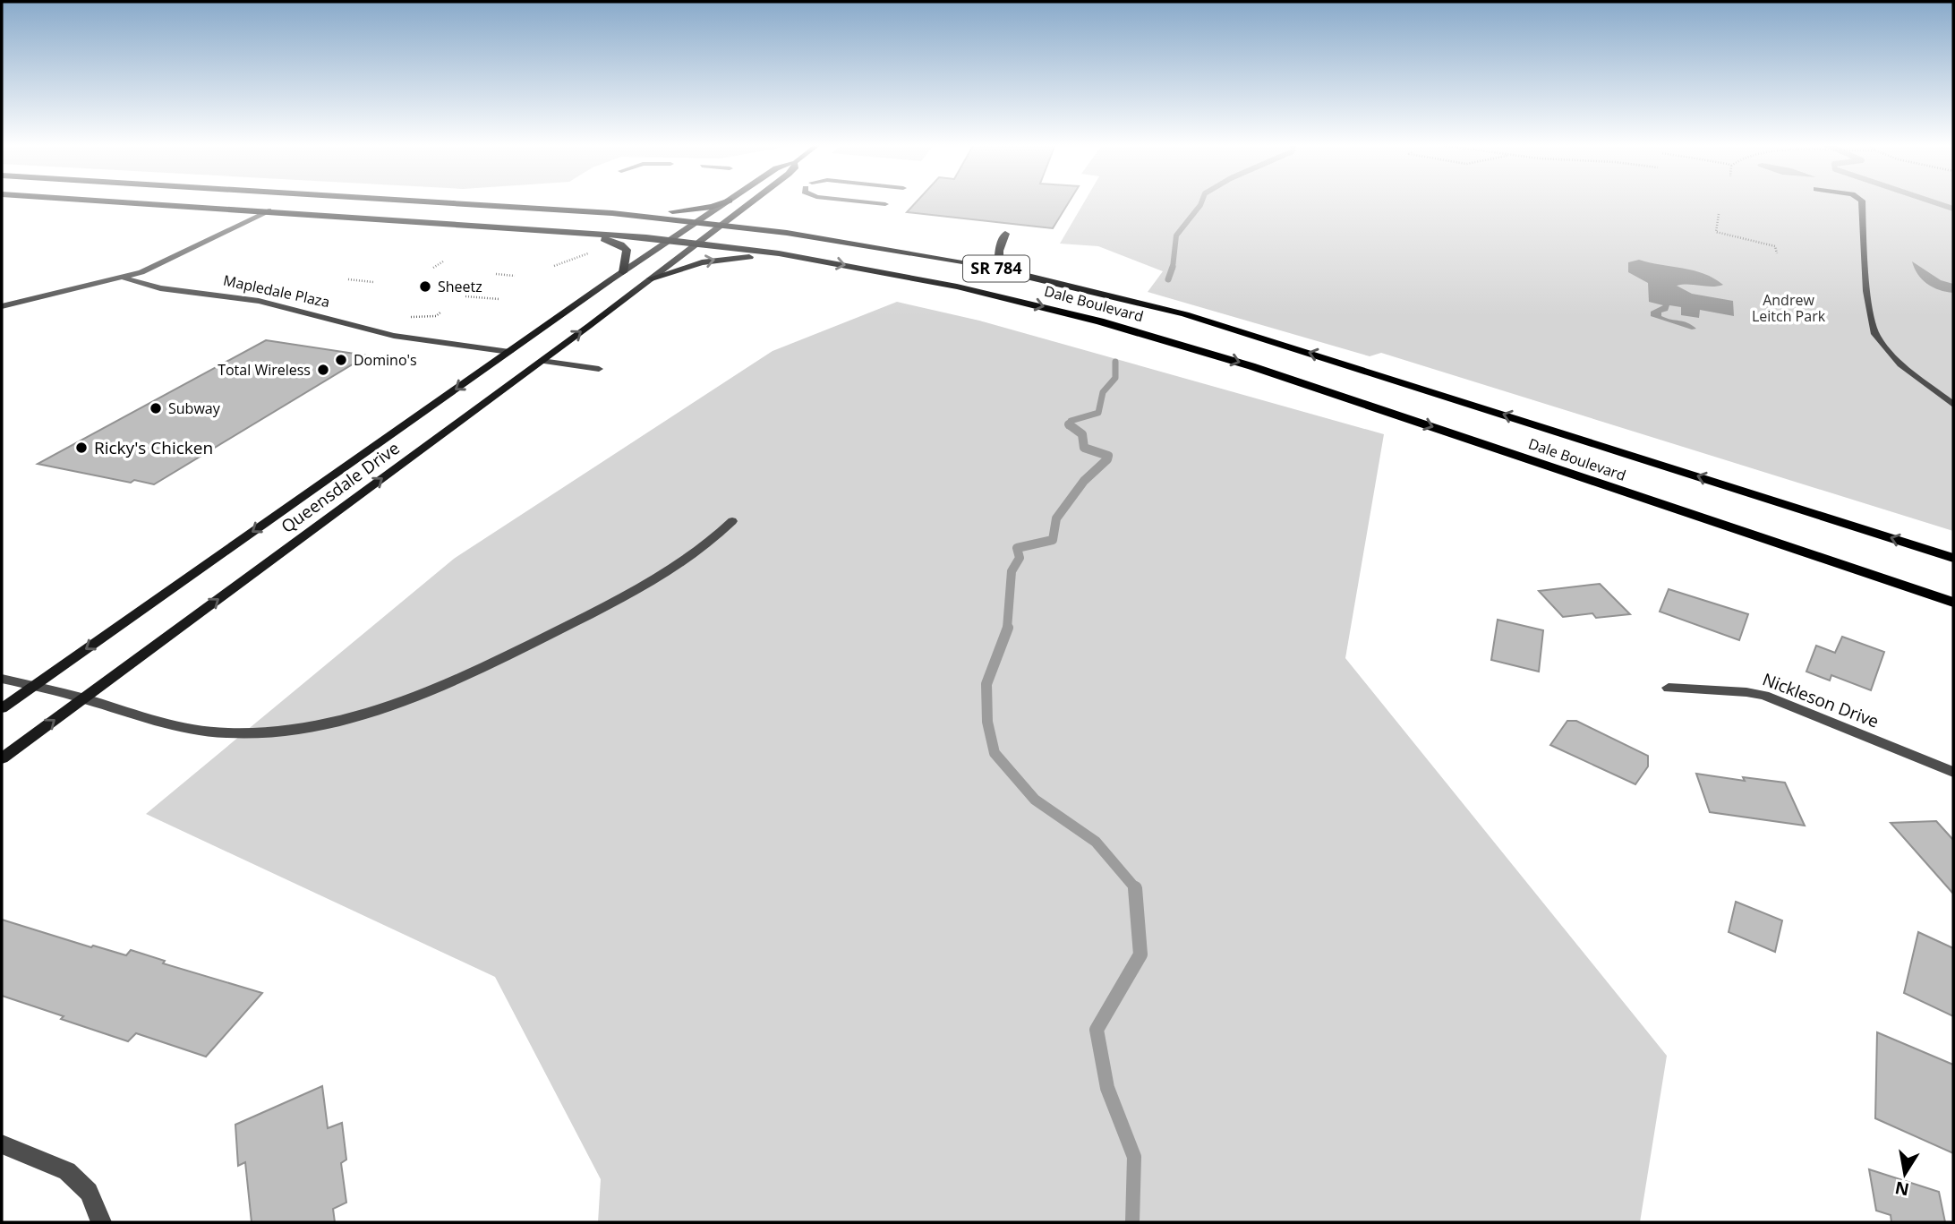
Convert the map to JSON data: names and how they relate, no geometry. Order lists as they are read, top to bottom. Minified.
{"streets":{"main road":["SR 784","Dale Boulevard"],"street":["Mapledale Plaza","Queensdale Drive","Nickleson Drive"]},"crossings":[["Mapledale Plaza","Queensdale Drive"],["Dale Boulevard","Queensdale Drive"]],"parks":["Andrew Leitch Park"],"places":["Sheetz","Domino's","Total Wireless","Subway","Ricky's Chicken"],"north":"bottom"}
